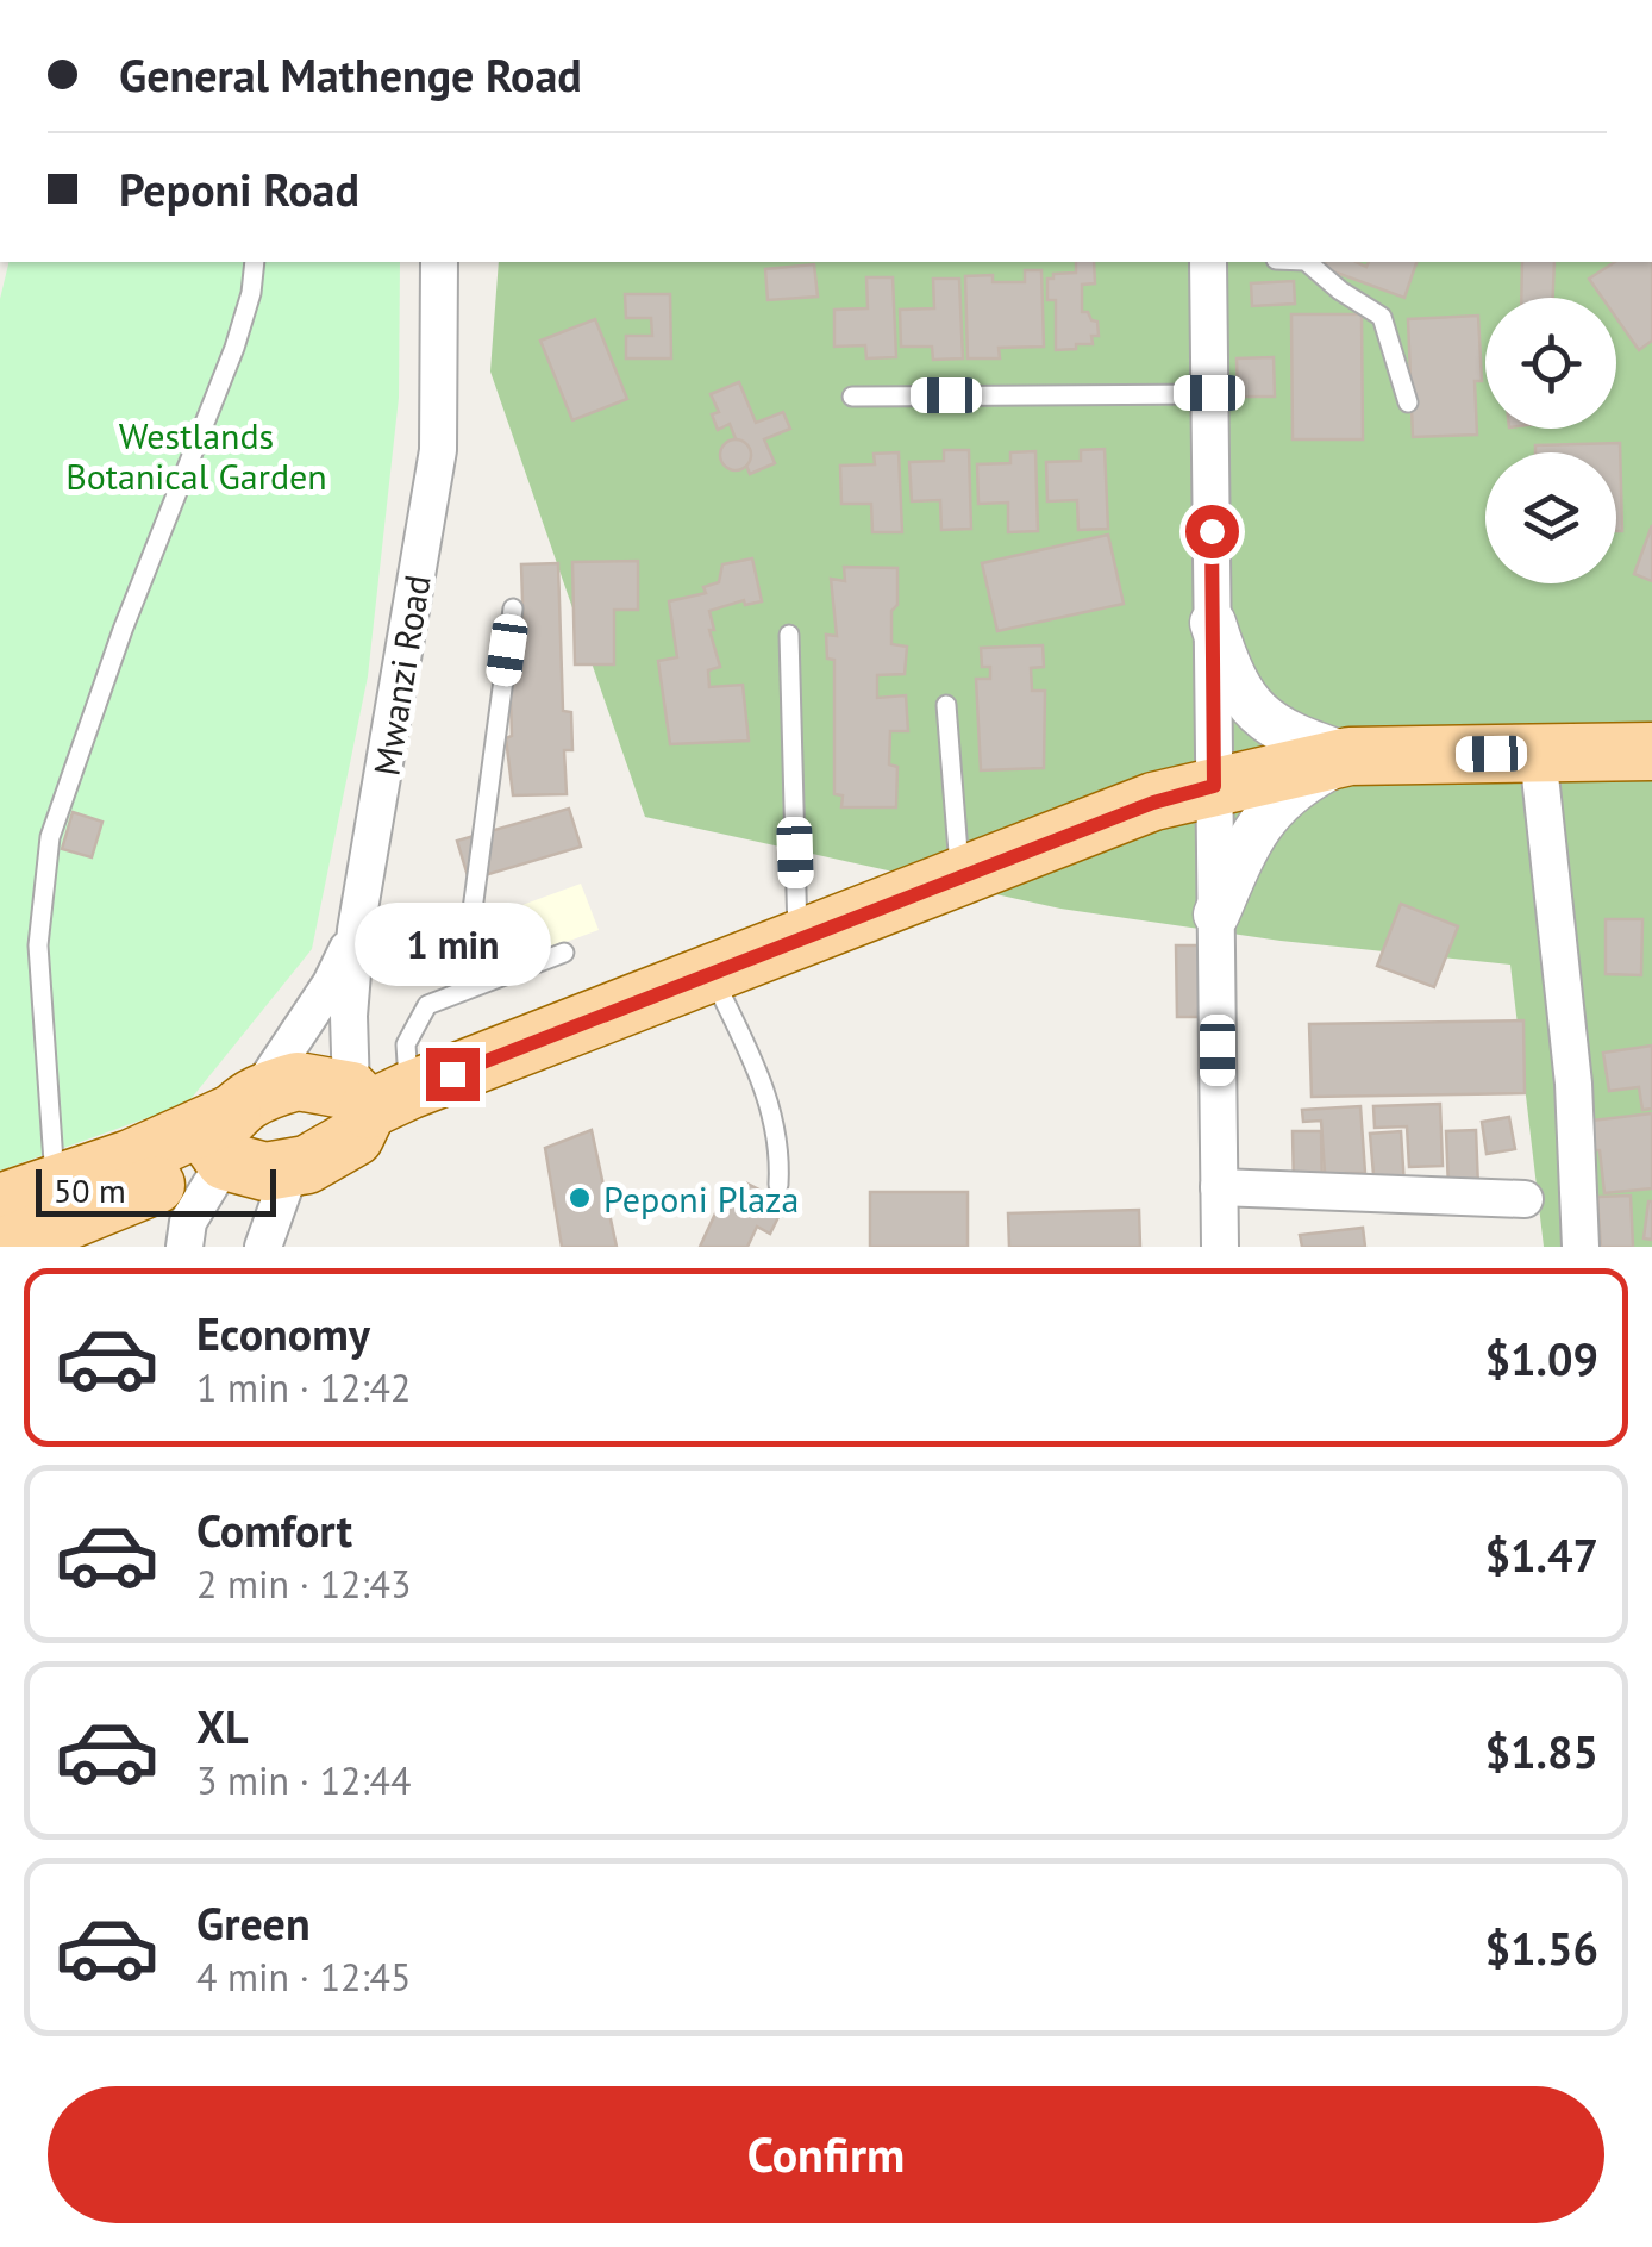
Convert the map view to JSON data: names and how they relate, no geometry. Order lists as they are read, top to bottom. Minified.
{"streets":{"street":["Mwanzi Road"]},"parks":["Westlands Botanical Garden"],"places":["Peponi Plaza"],"scale_bar":"50 m","page":{"banner":["General Mathenge Road","Peponi Road"],"bubble":"1 min","scale":"50 m","list":[{"name":"Economy","note":"1 min · 12:42","value":"$1.09"},{"name":"Comfort","note":"2 min · 12:43","value":"$1.47"},{"name":"XL","note":"3 min · 12:44","value":"$1.85"},{"name":"Green","note":"4 min · 12:45","value":"$1.56"}],"buttons":"Confirm"}}
